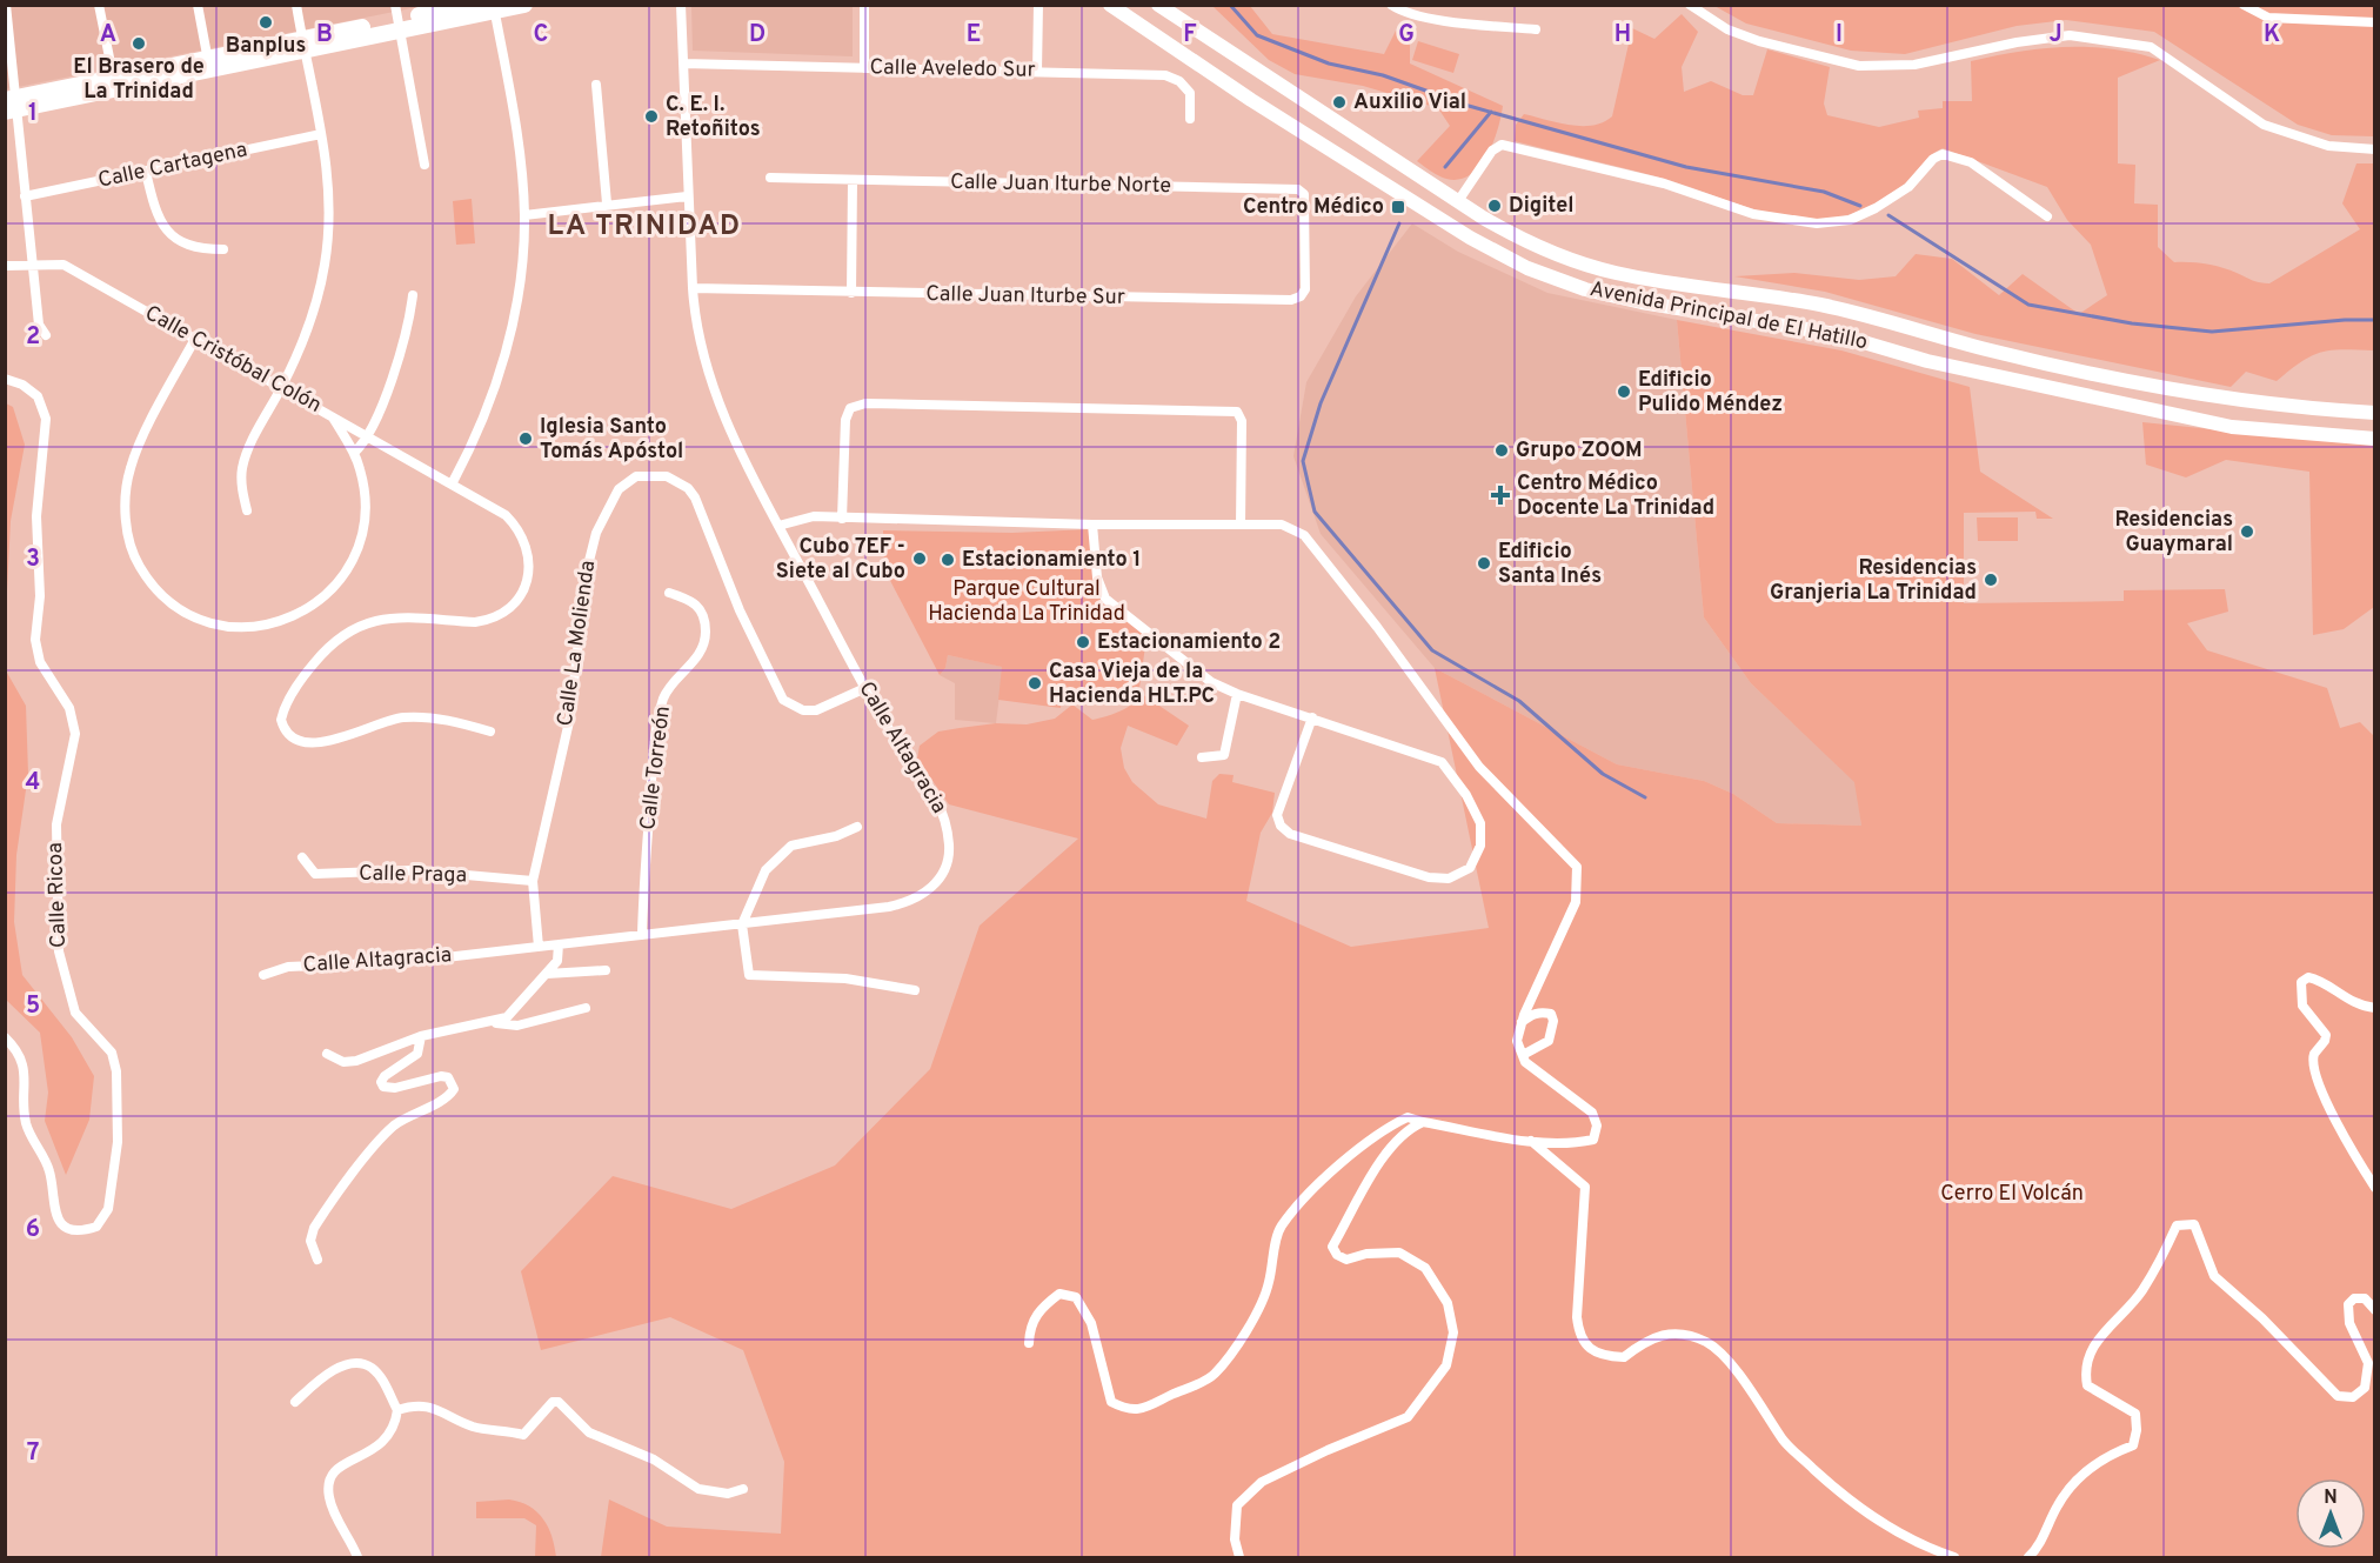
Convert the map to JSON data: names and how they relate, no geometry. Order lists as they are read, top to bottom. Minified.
{"streets":{"main road":["Avenida Principal de El Hatillo"],"street":["Calle Aveledo Sur","Calle Cartagena","Calle Juan Iturbe Norte","Calle Juan Iturbe Sur","Calle Cristóbal Colón","Calle La Molienda","Calle Altagracia","Calle Torreón","Calle Praga","Calle Ricoa"]},"crossings":[["Calle Aveledo Sur","Calle Altagracia"],["Calle Juan Iturbe Norte","Calle Juan Iturbe Sur"],["Calle Juan Iturbe Sur","Calle Altagracia"],["Calle La Molienda","Calle Altagracia"],["Calle La Molienda","Calle Praga"],["Calle Altagracia","Calle Torreón"]],"districts":["LA TRINIDAD"],"parks":["Parque Cultural Hacienda La Trinidad","Cerro El Volcán"],"places":{"other":["Banplus","El Brasero de La Trinidad","Auxilio Vial","C. E. I. Retoñitos","Digitel","Edificio Pulido Méndez","Iglesia Santo Tomás Apóstol","Grupo ZOOM","Residencias Guaymaral","Cubo 7EF - Siete al Cubo","Estacionamiento 1","Edificio Santa Inés","Residencias Granjeria La Trinidad","Estacionamiento 2","Casa Vieja de la Hacienda HLT.PC"],"transit":["Centro Médico"],"health":["Centro Médico Docente La Trinidad"]},"north":"top","grid":{"columns":["A","B","C","D","E","F","G","H","I","J","K"],"rows":["1","2","3","4","5","6","7"]}}
